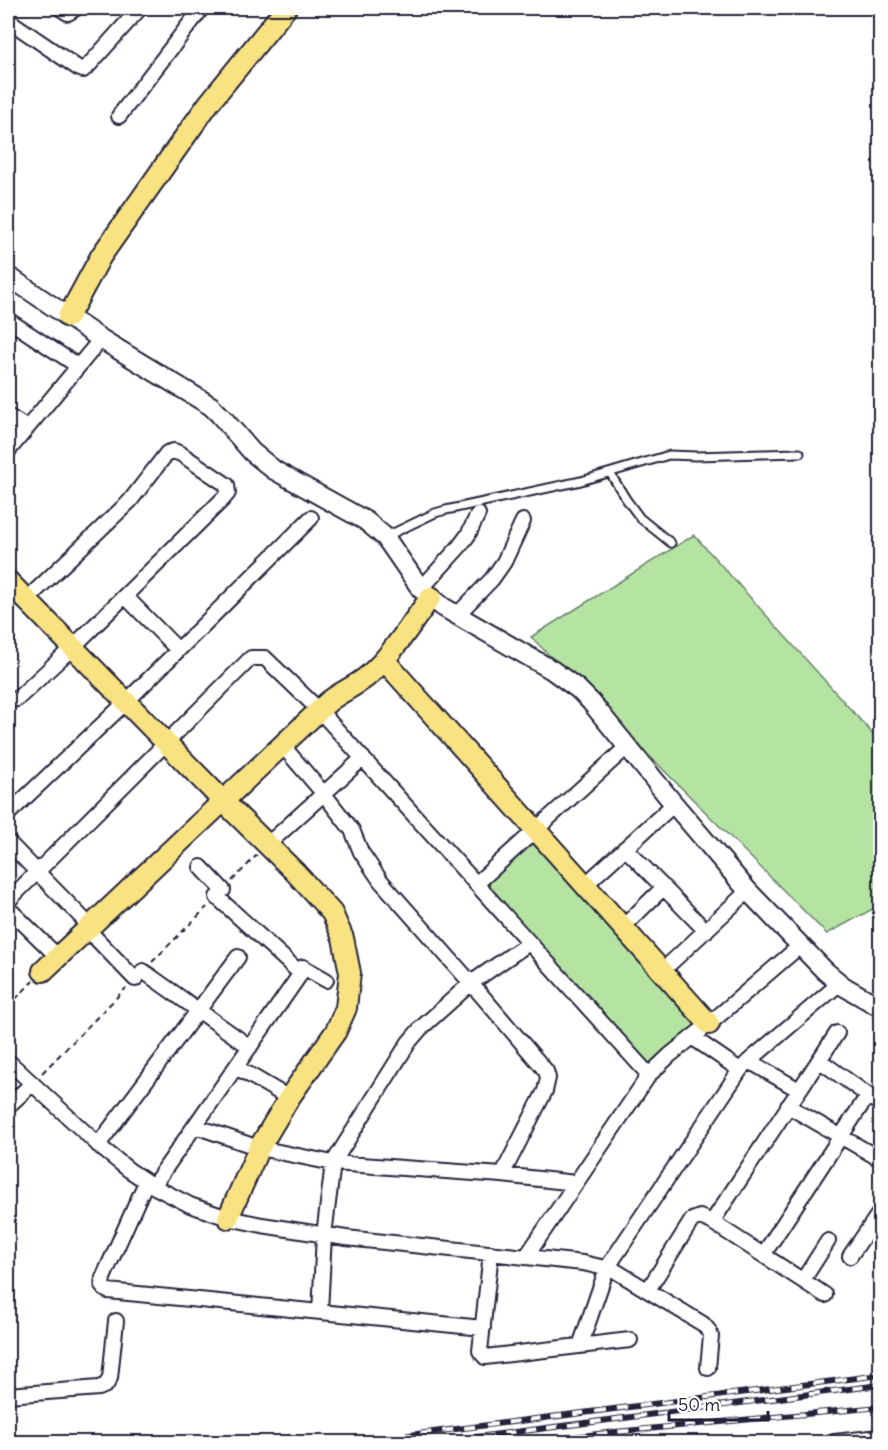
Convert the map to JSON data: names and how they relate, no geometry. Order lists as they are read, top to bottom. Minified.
{"scale_bar":"50 m"}
